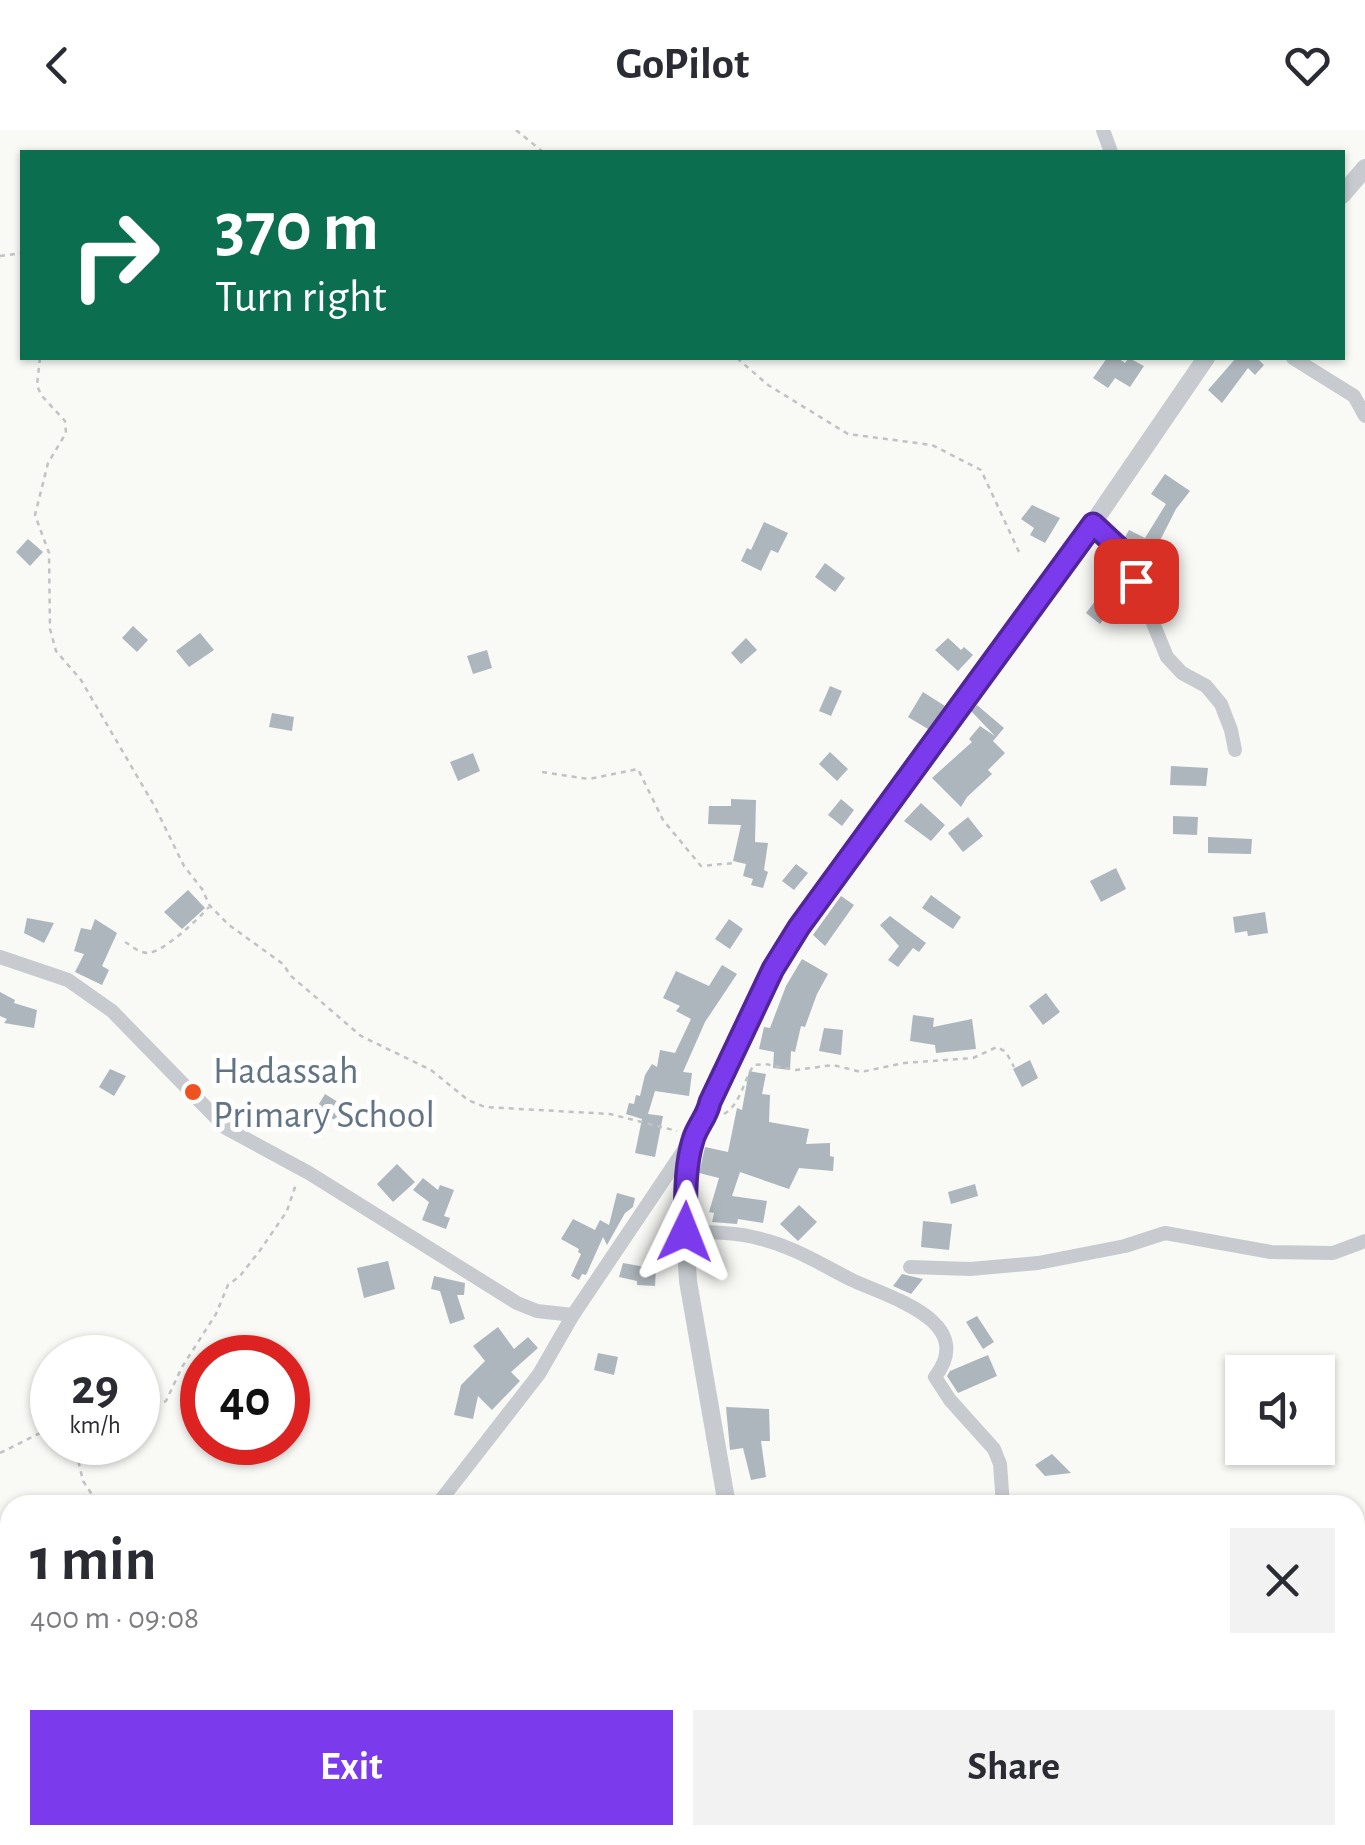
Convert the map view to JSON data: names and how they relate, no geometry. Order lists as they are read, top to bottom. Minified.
{"places":["Hadassah Primary School"],"page":{"header":"GoPilot","turn":["370 m","Turn right"],"speed":"29 km/h","limit":"40","heading":["1 min","400 m · 09:08"],"buttons":["Exit","Share"]}}
